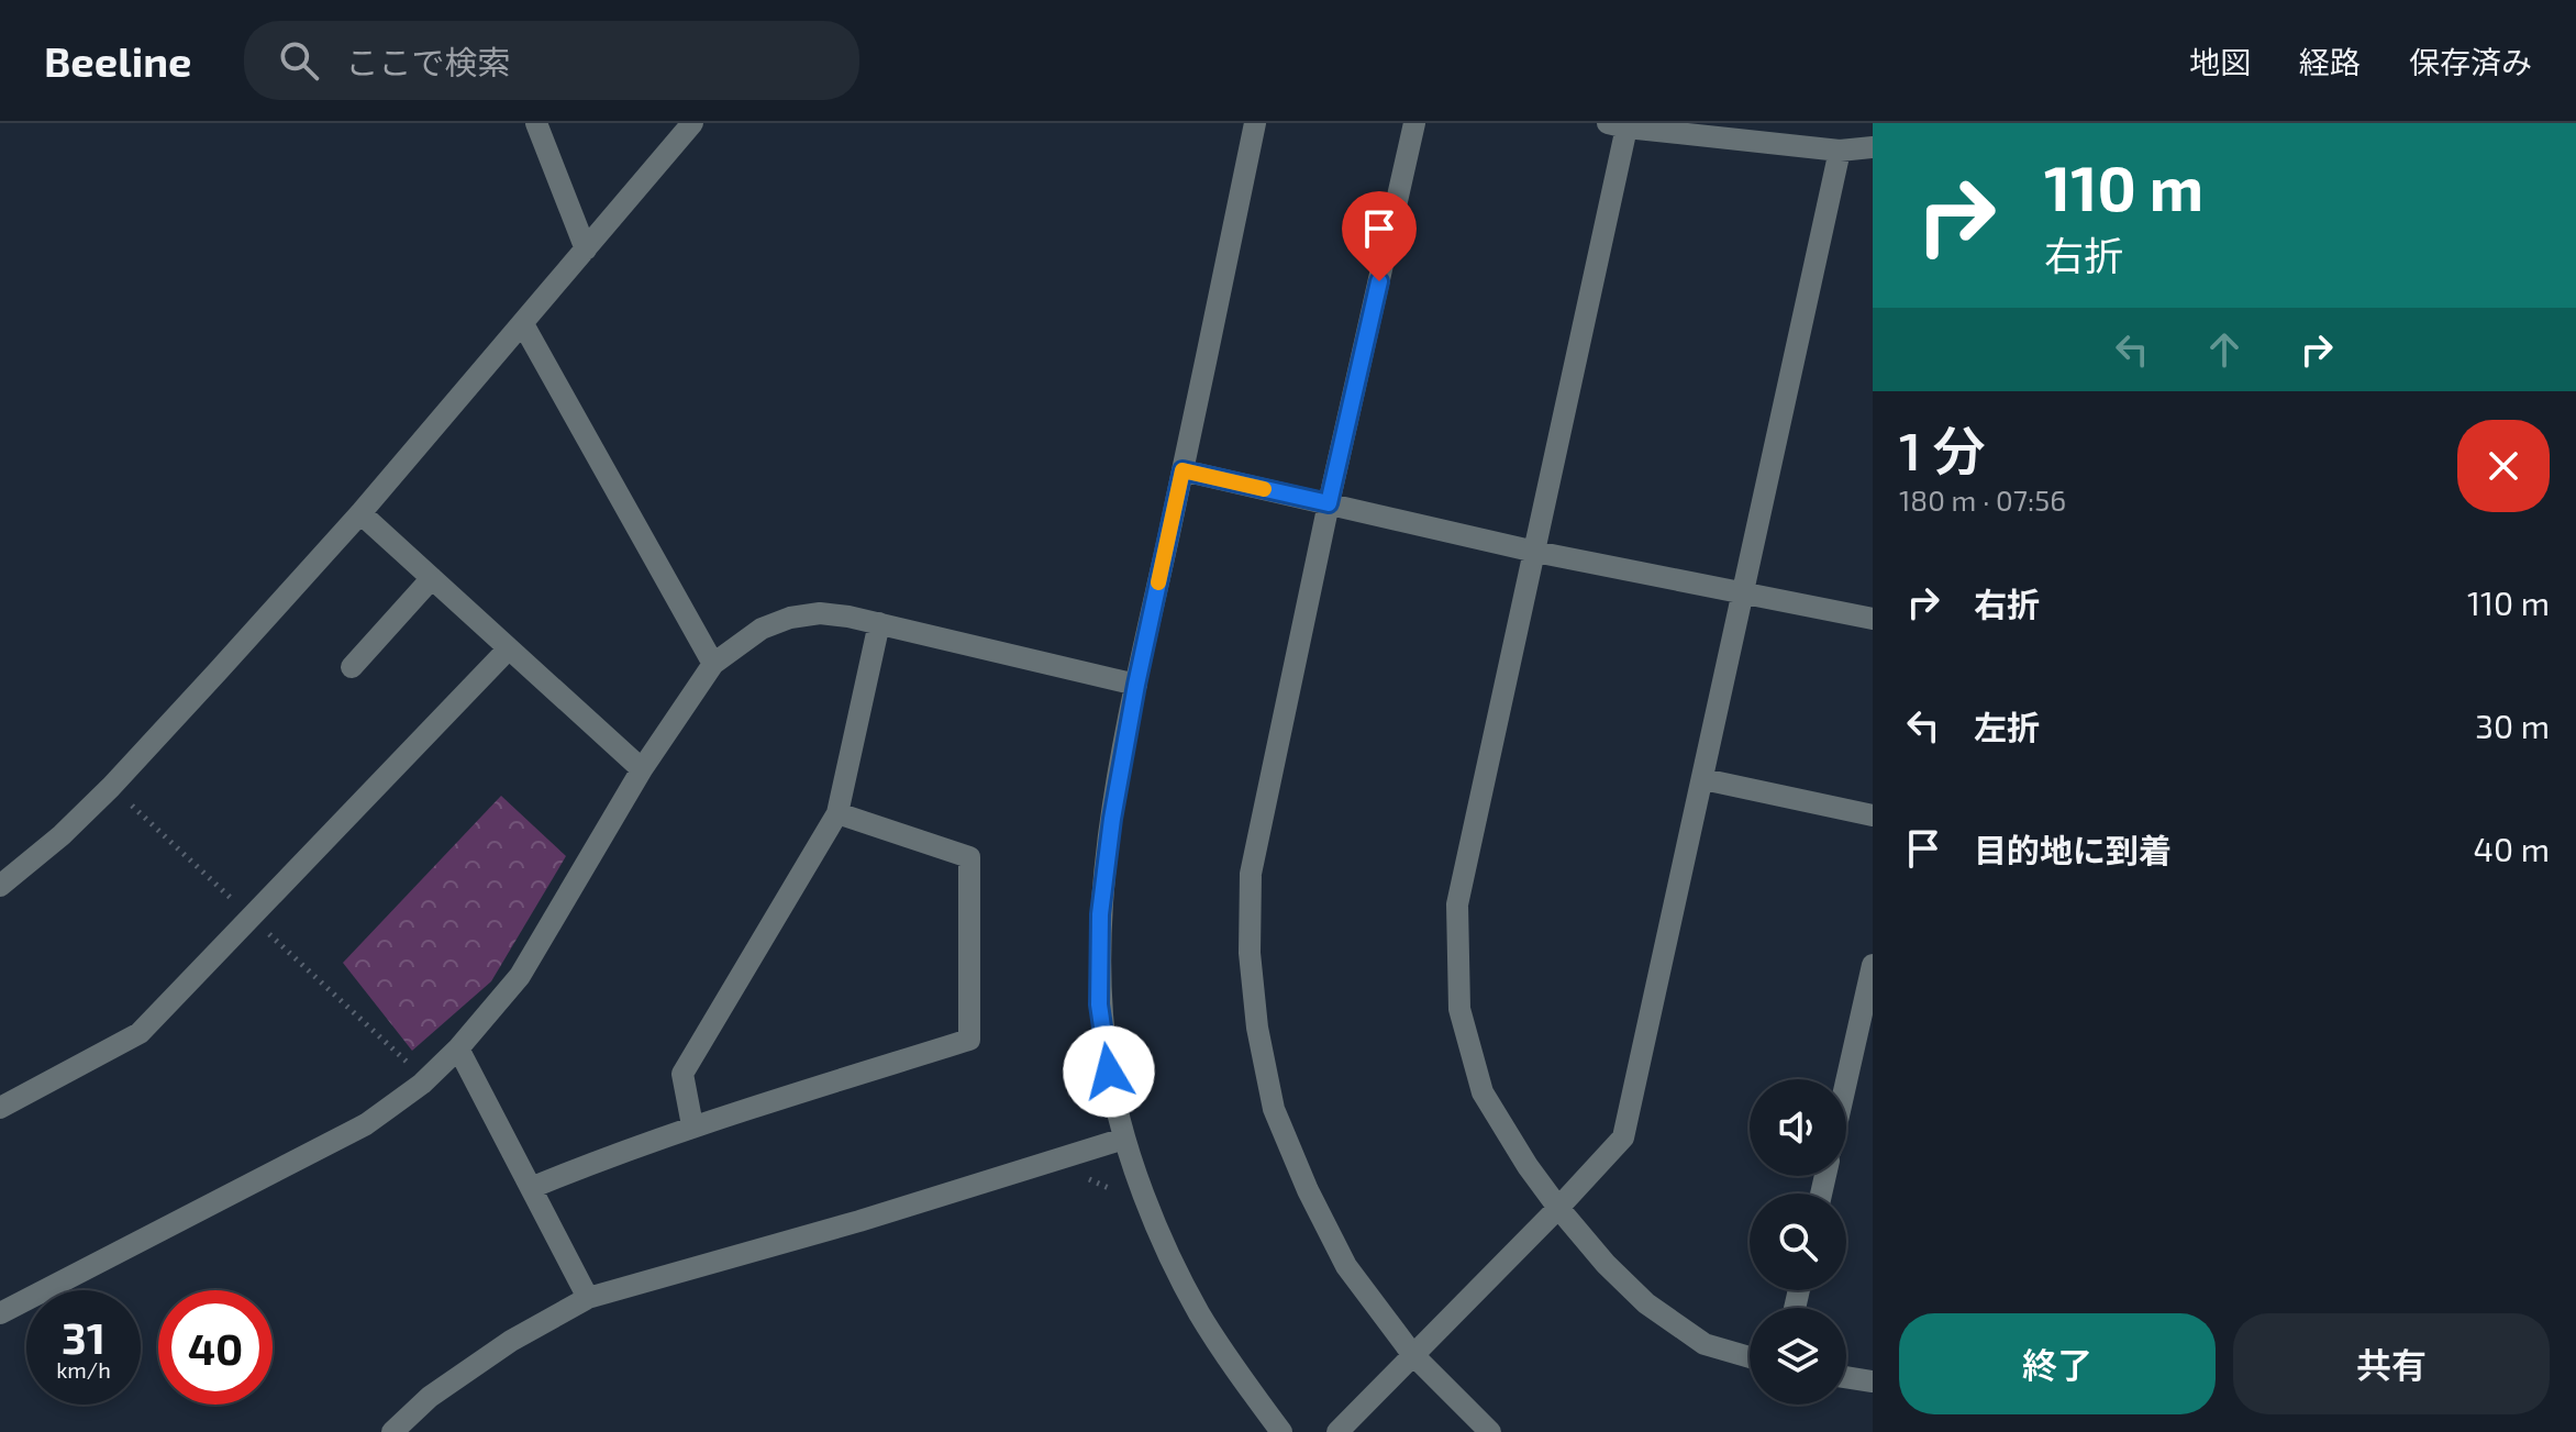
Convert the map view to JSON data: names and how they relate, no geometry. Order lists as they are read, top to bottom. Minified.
{"page":{"header":"Beeline","search":"ここで検索","nav":["地図","経路","保存済み"],"turn":["110 m","右折"],"heading":["1 分","180 m · 07:56"],"list":[{"name":"右折","value":"110 m"},{"name":"左折","value":"30 m"},{"name":"目的地に到着","value":"40 m"}],"speed":"31 km/h","limit":"40","buttons":["終了","共有"]}}
